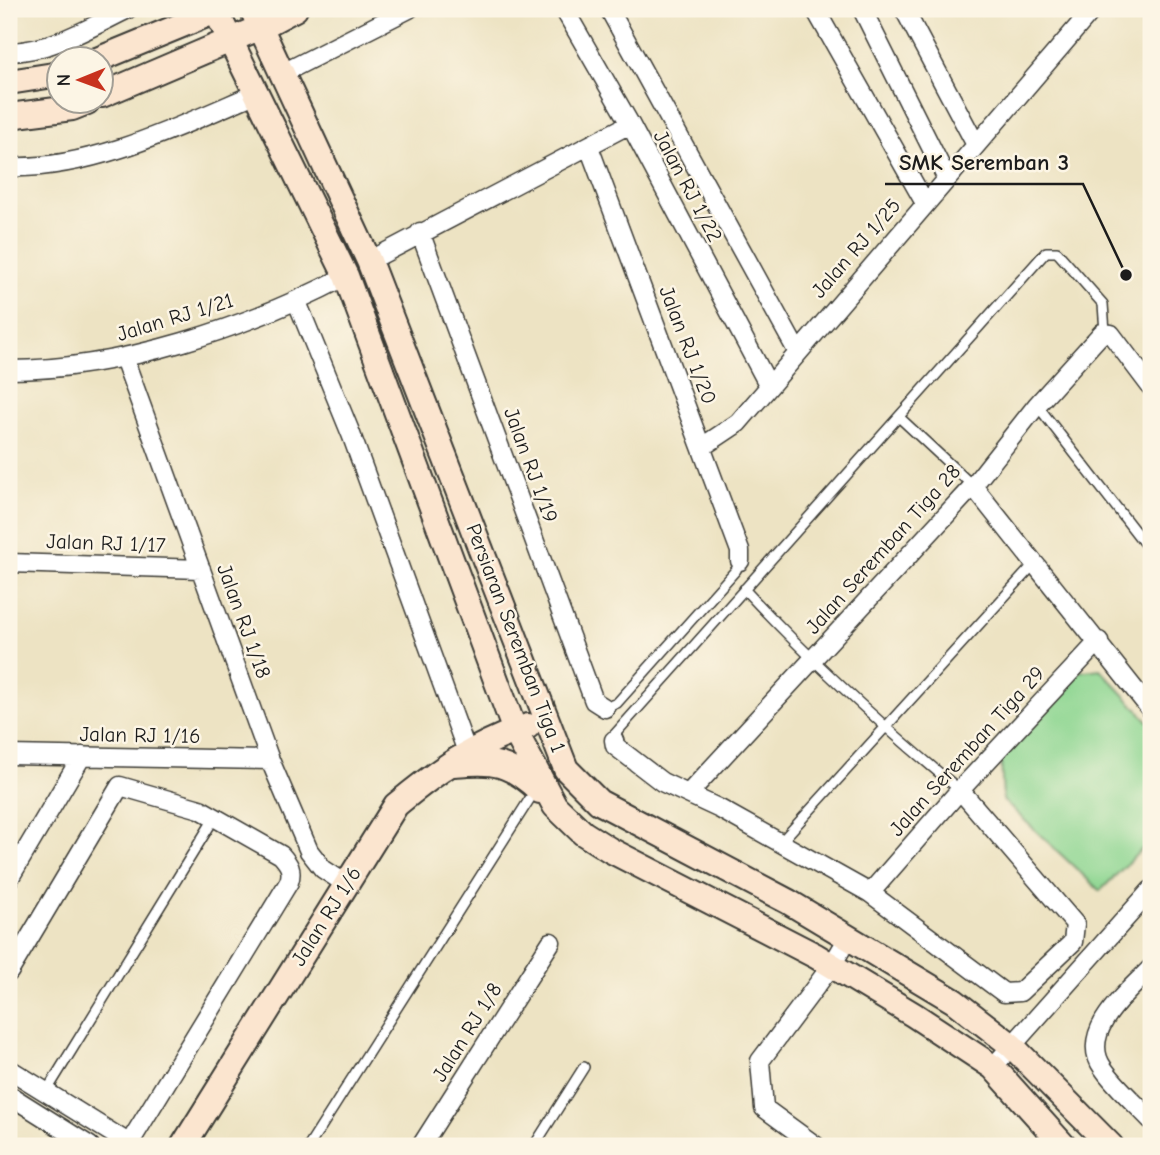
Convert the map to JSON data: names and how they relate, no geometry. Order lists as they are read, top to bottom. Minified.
{"streets":{"main road":["Persiaran Seremban Tiga 1","Jalan RJ 1/6"],"street":["Jalan RJ 1/22","Jalan RJ 1/25","Jalan RJ 1/21","Jalan RJ 1/20","Jalan RJ 1/19","Jalan RJ 1/17","Jalan Seremban Tiga 28","Jalan RJ 1/18","Jalan RJ 1/16","Jalan Seremban Tiga 29","Jalan RJ 1/8"]},"crossings":[["Jalan RJ 1/22","Jalan RJ 1/25"],["Jalan RJ 1/25","Jalan RJ 1/20"],["Jalan RJ 1/21","Jalan RJ 1/18"],["Jalan RJ 1/21","Persiaran Seremban Tiga 1"],["Jalan RJ 1/17","Jalan RJ 1/18"],["Jalan RJ 1/18","Jalan RJ 1/16"],["Jalan RJ 1/18","Jalan RJ 1/6"],["Persiaran Seremban Tiga 1","Jalan RJ 1/6"]],"places":["SMK Seremban 3"],"north":"left"}
